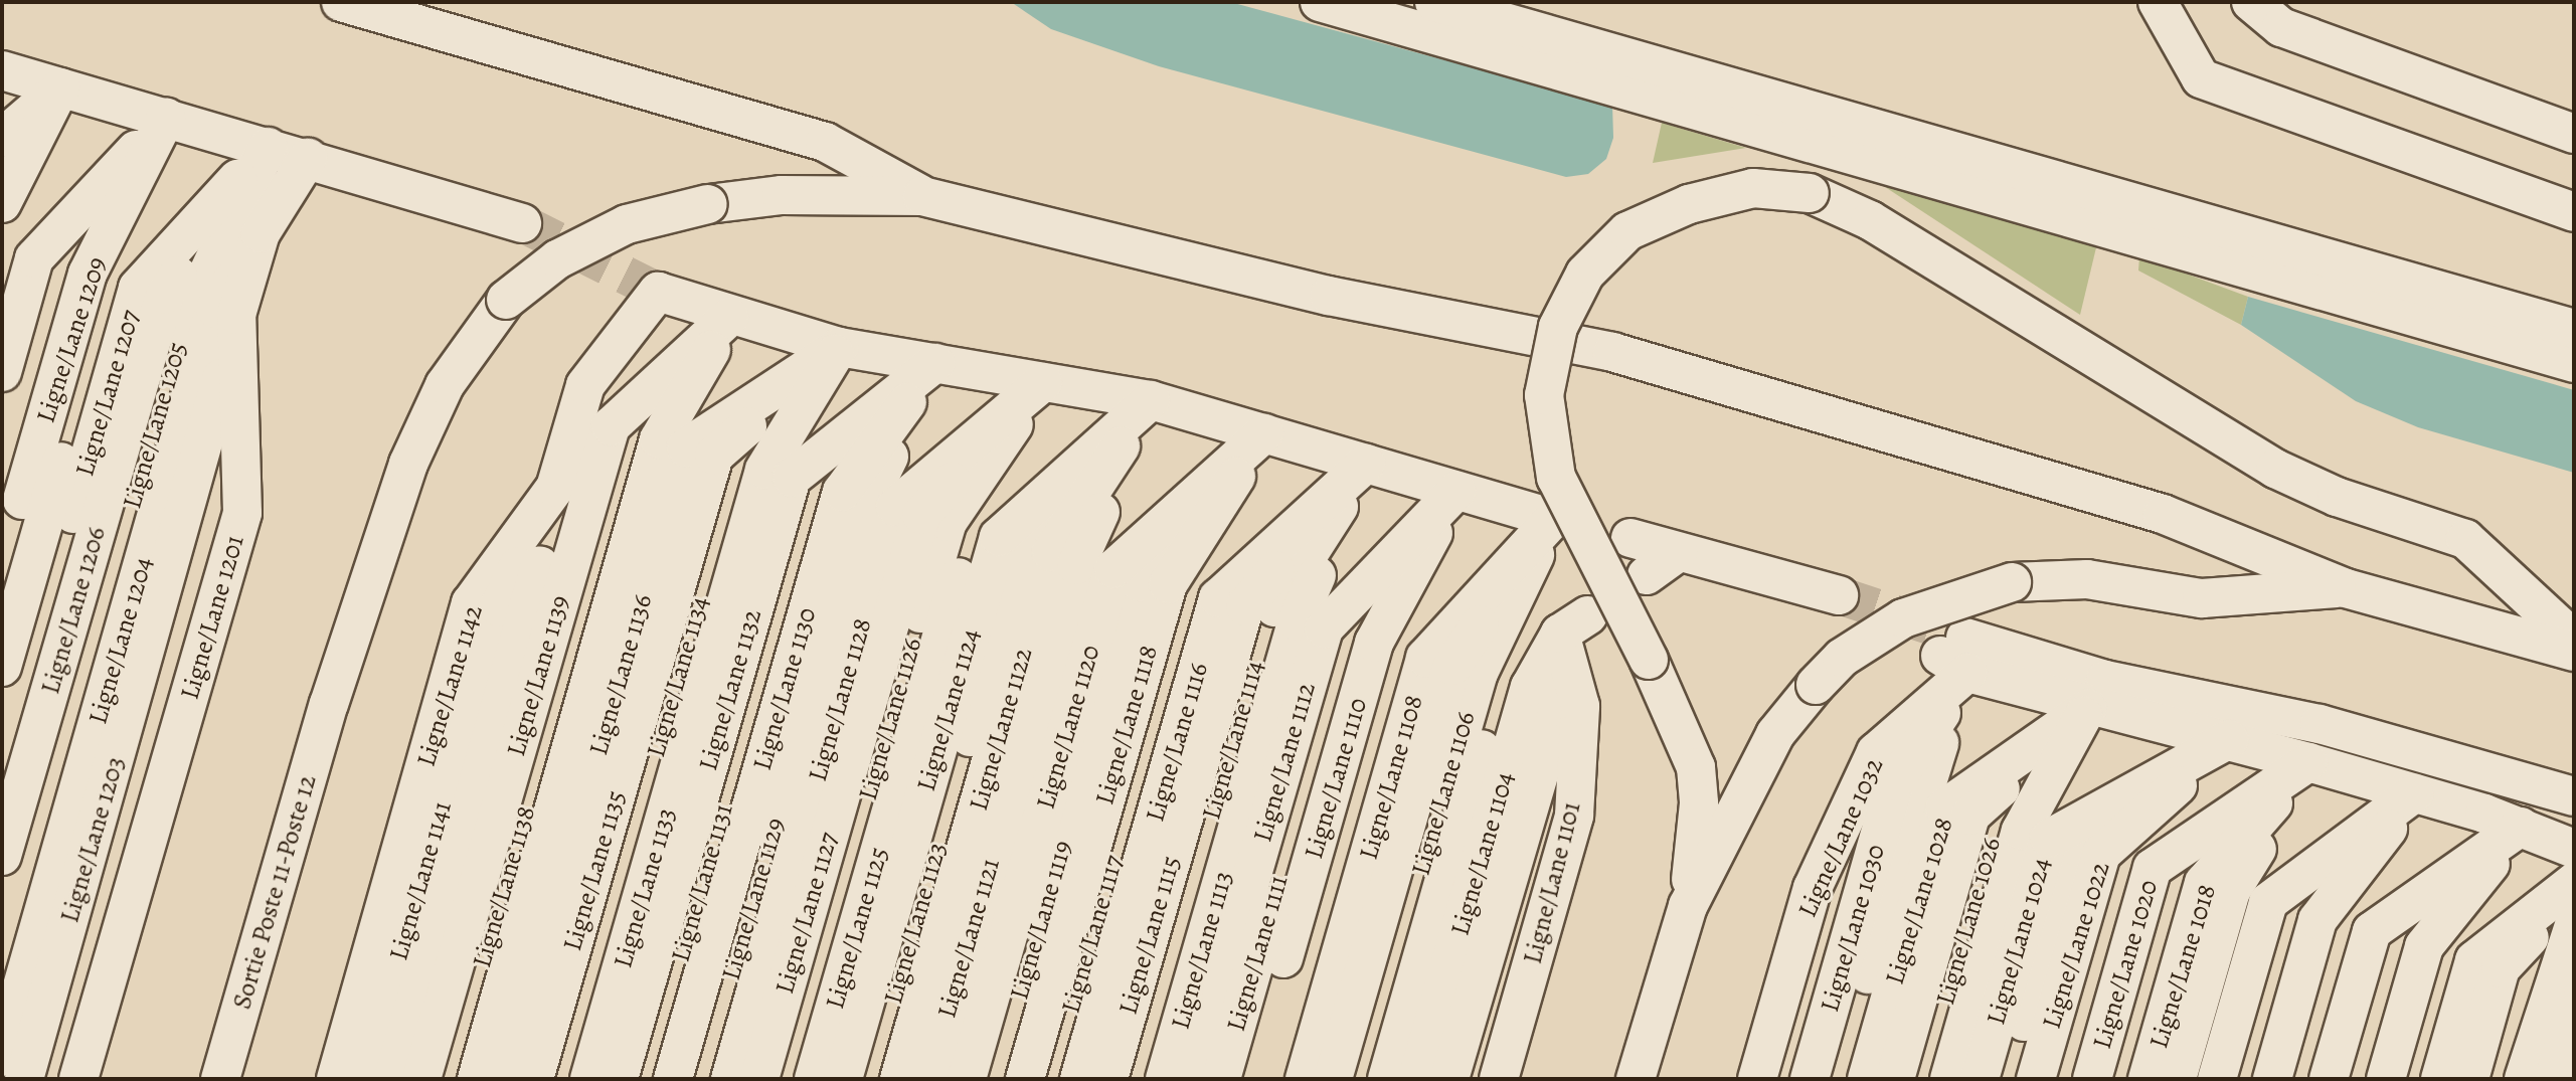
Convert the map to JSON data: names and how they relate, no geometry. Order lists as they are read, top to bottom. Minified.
{"streets":{"lane":["Ligne/Lane 1209","Ligne/Lane 1207","Ligne/Lane 1205","Ligne/Lane 1206","Ligne/Lane 1201","Ligne/Lane 1204","Ligne/Lane 1136","Ligne/Lane 1139","Ligne/Lane 1134","Ligne/Lane 1142","Ligne/Lane 1130","Ligne/Lane 1132","Ligne/Lane 1128","Ligne/Lane 1124","Ligne/Lane 1126","Ligne/Lane 1118","Ligne/Lane 1120","Ligne/Lane 1122","Ligne/Lane 1114","Ligne/Lane 1116","Ligne/Lane 1112","Ligne/Lane 1108","Ligne/Lane 1110","Ligne/Lane 1106","Ligne/Lane 1032","Ligne/Lane 1203","Ligne/Lane 1104","Ligne/Lane 1135","Ligne/Lane 1141","Ligne/Lane 1131","Ligne/Lane 1101","Ligne/Lane 1138","Ligne/Lane 1133","Sortie Poste 11-Poste 12","Ligne/Lane 1129","Ligne/Lane 1028","Ligne/Lane 1127","Ligne/Lane 1119","Ligne/Lane 1026","Ligne/Lane 1123","Ligne/Lane 1125","Ligne/Lane 1030","Ligne/Lane 1117","Ligne/Lane 1115","Ligne/Lane 1121","Ligne/Lane 1024","Ligne/Lane 1022","Ligne/Lane 1113","Ligne/Lane 1111","Ligne/Lane 1020","Ligne/Lane 1018"]},"crossings":[["Ligne/Lane 1207","Ligne/Lane 1205"],["Ligne/Lane 1207","Ligne/Lane 1206"],["Ligne/Lane 1205","Ligne/Lane 1206"],["Ligne/Lane 1201","Ligne/Lane 1204"],["Ligne/Lane 1201","Ligne/Lane 1203"],["Ligne/Lane 1136","Ligne/Lane 1134"],["Ligne/Lane 1136","Ligne/Lane 1135"],["Ligne/Lane 1136","Ligne/Lane 1133"],["Ligne/Lane 1139","Ligne/Lane 1142"],["Ligne/Lane 1139","Ligne/Lane 1138"],["Ligne/Lane 1134","Ligne/Lane 1135"],["Ligne/Lane 1134","Ligne/Lane 1133"],["Ligne/Lane 1142","Ligne/Lane 1141"],["Ligne/Lane 1142","Ligne/Lane 1138"],["Ligne/Lane 1130","Ligne/Lane 1132"],["Ligne/Lane 1130","Ligne/Lane 1131"],["Ligne/Lane 1130","Ligne/Lane 1129"],["Ligne/Lane 1132","Ligne/Lane 1131"],["Ligne/Lane 1132","Ligne/Lane 1129"],["Ligne/Lane 1128","Ligne/Lane 1126"],["Ligne/Lane 1128","Ligne/Lane 1127"],["Ligne/Lane 1128","Ligne/Lane 1125"],["Ligne/Lane 1124","Ligne/Lane 1122"],["Ligne/Lane 1124","Ligne/Lane 1123"],["Ligne/Lane 1124","Ligne/Lane 1121"],["Ligne/Lane 1126","Ligne/Lane 1127"],["Ligne/Lane 1126","Ligne/Lane 1125"],["Ligne/Lane 1118","Ligne/Lane 1120"],["Ligne/Lane 1118","Ligne/Lane 1119"],["Ligne/Lane 1118","Ligne/Lane 1117"],["Ligne/Lane 1120","Ligne/Lane 1119"],["Ligne/Lane 1120","Ligne/Lane 1117"],["Ligne/Lane 1122","Ligne/Lane 1123"],["Ligne/Lane 1122","Ligne/Lane 1121"],["Ligne/Lane 1114","Ligne/Lane 1116"],["Ligne/Lane 1114","Ligne/Lane 1115"],["Ligne/Lane 1114","Ligne/Lane 1113"],["Ligne/Lane 1116","Ligne/Lane 1115"],["Ligne/Lane 1116","Ligne/Lane 1113"],["Ligne/Lane 1112","Ligne/Lane 1110"],["Ligne/Lane 1112","Ligne/Lane 1111"],["Ligne/Lane 1108","Ligne/Lane 1106"],["Ligne/Lane 1110","Ligne/Lane 1111"],["Ligne/Lane 1032","Ligne/Lane 1030"],["Ligne/Lane 1104","Ligne/Lane 1101"],["Ligne/Lane 1135","Ligne/Lane 1133"],["Ligne/Lane 1131","Ligne/Lane 1129"],["Ligne/Lane 1028","Ligne/Lane 1026"],["Ligne/Lane 1127","Ligne/Lane 1125"],["Ligne/Lane 1119","Ligne/Lane 1117"],["Ligne/Lane 1123","Ligne/Lane 1121"],["Ligne/Lane 1115","Ligne/Lane 1113"],["Ligne/Lane 1024","Ligne/Lane 1022"],["Ligne/Lane 1020","Ligne/Lane 1018"]]}
